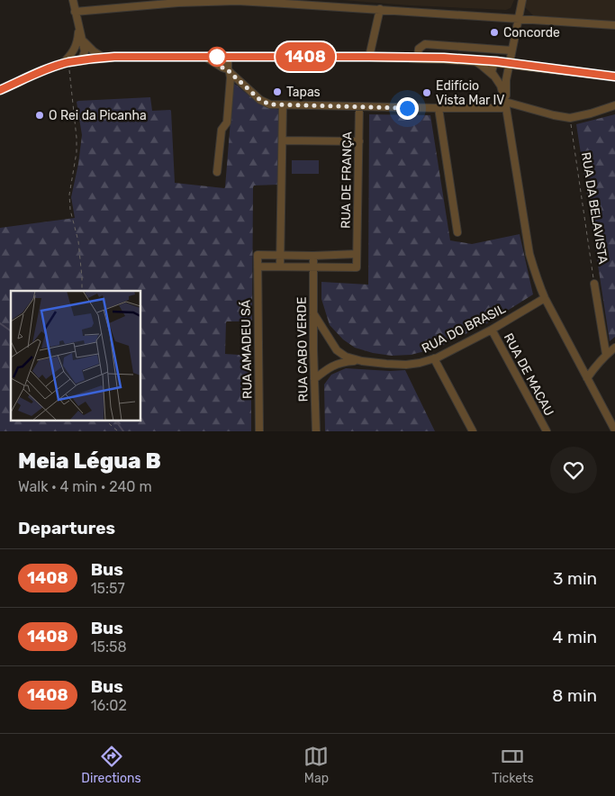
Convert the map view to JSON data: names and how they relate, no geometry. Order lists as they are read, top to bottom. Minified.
{"streets":{"street":["RUA DE FRANÇA","RUA DA BELAVISTA","RUA DO BRASIL","RUA AMADEU SÁ","RUA CABO VERDE","RUA DE MACAU"]},"crossings":[["RUA DO BRASIL","RUA CABO VERDE"],["RUA DO BRASIL","RUA DE MACAU"]],"places":["Concorde","Tapas","Edifício Vista Mar IV","O Rei da Picanha"],"lines":["bus line 1408"],"page":{"on_map":"1408","heading":[["Meia Légua B","Walk · 4 min · 240 m"],"Departures"],"list":[{"mark":"1408","name":"Bus","note":"15:57","value":"3 min"},{"mark":"1408","name":"Bus","note":"15:58","value":"4 min"},{"mark":"1408","name":"Bus","note":"16:02","value":"8 min"}],"tabs":["Directions","Map","Tickets"]}}
